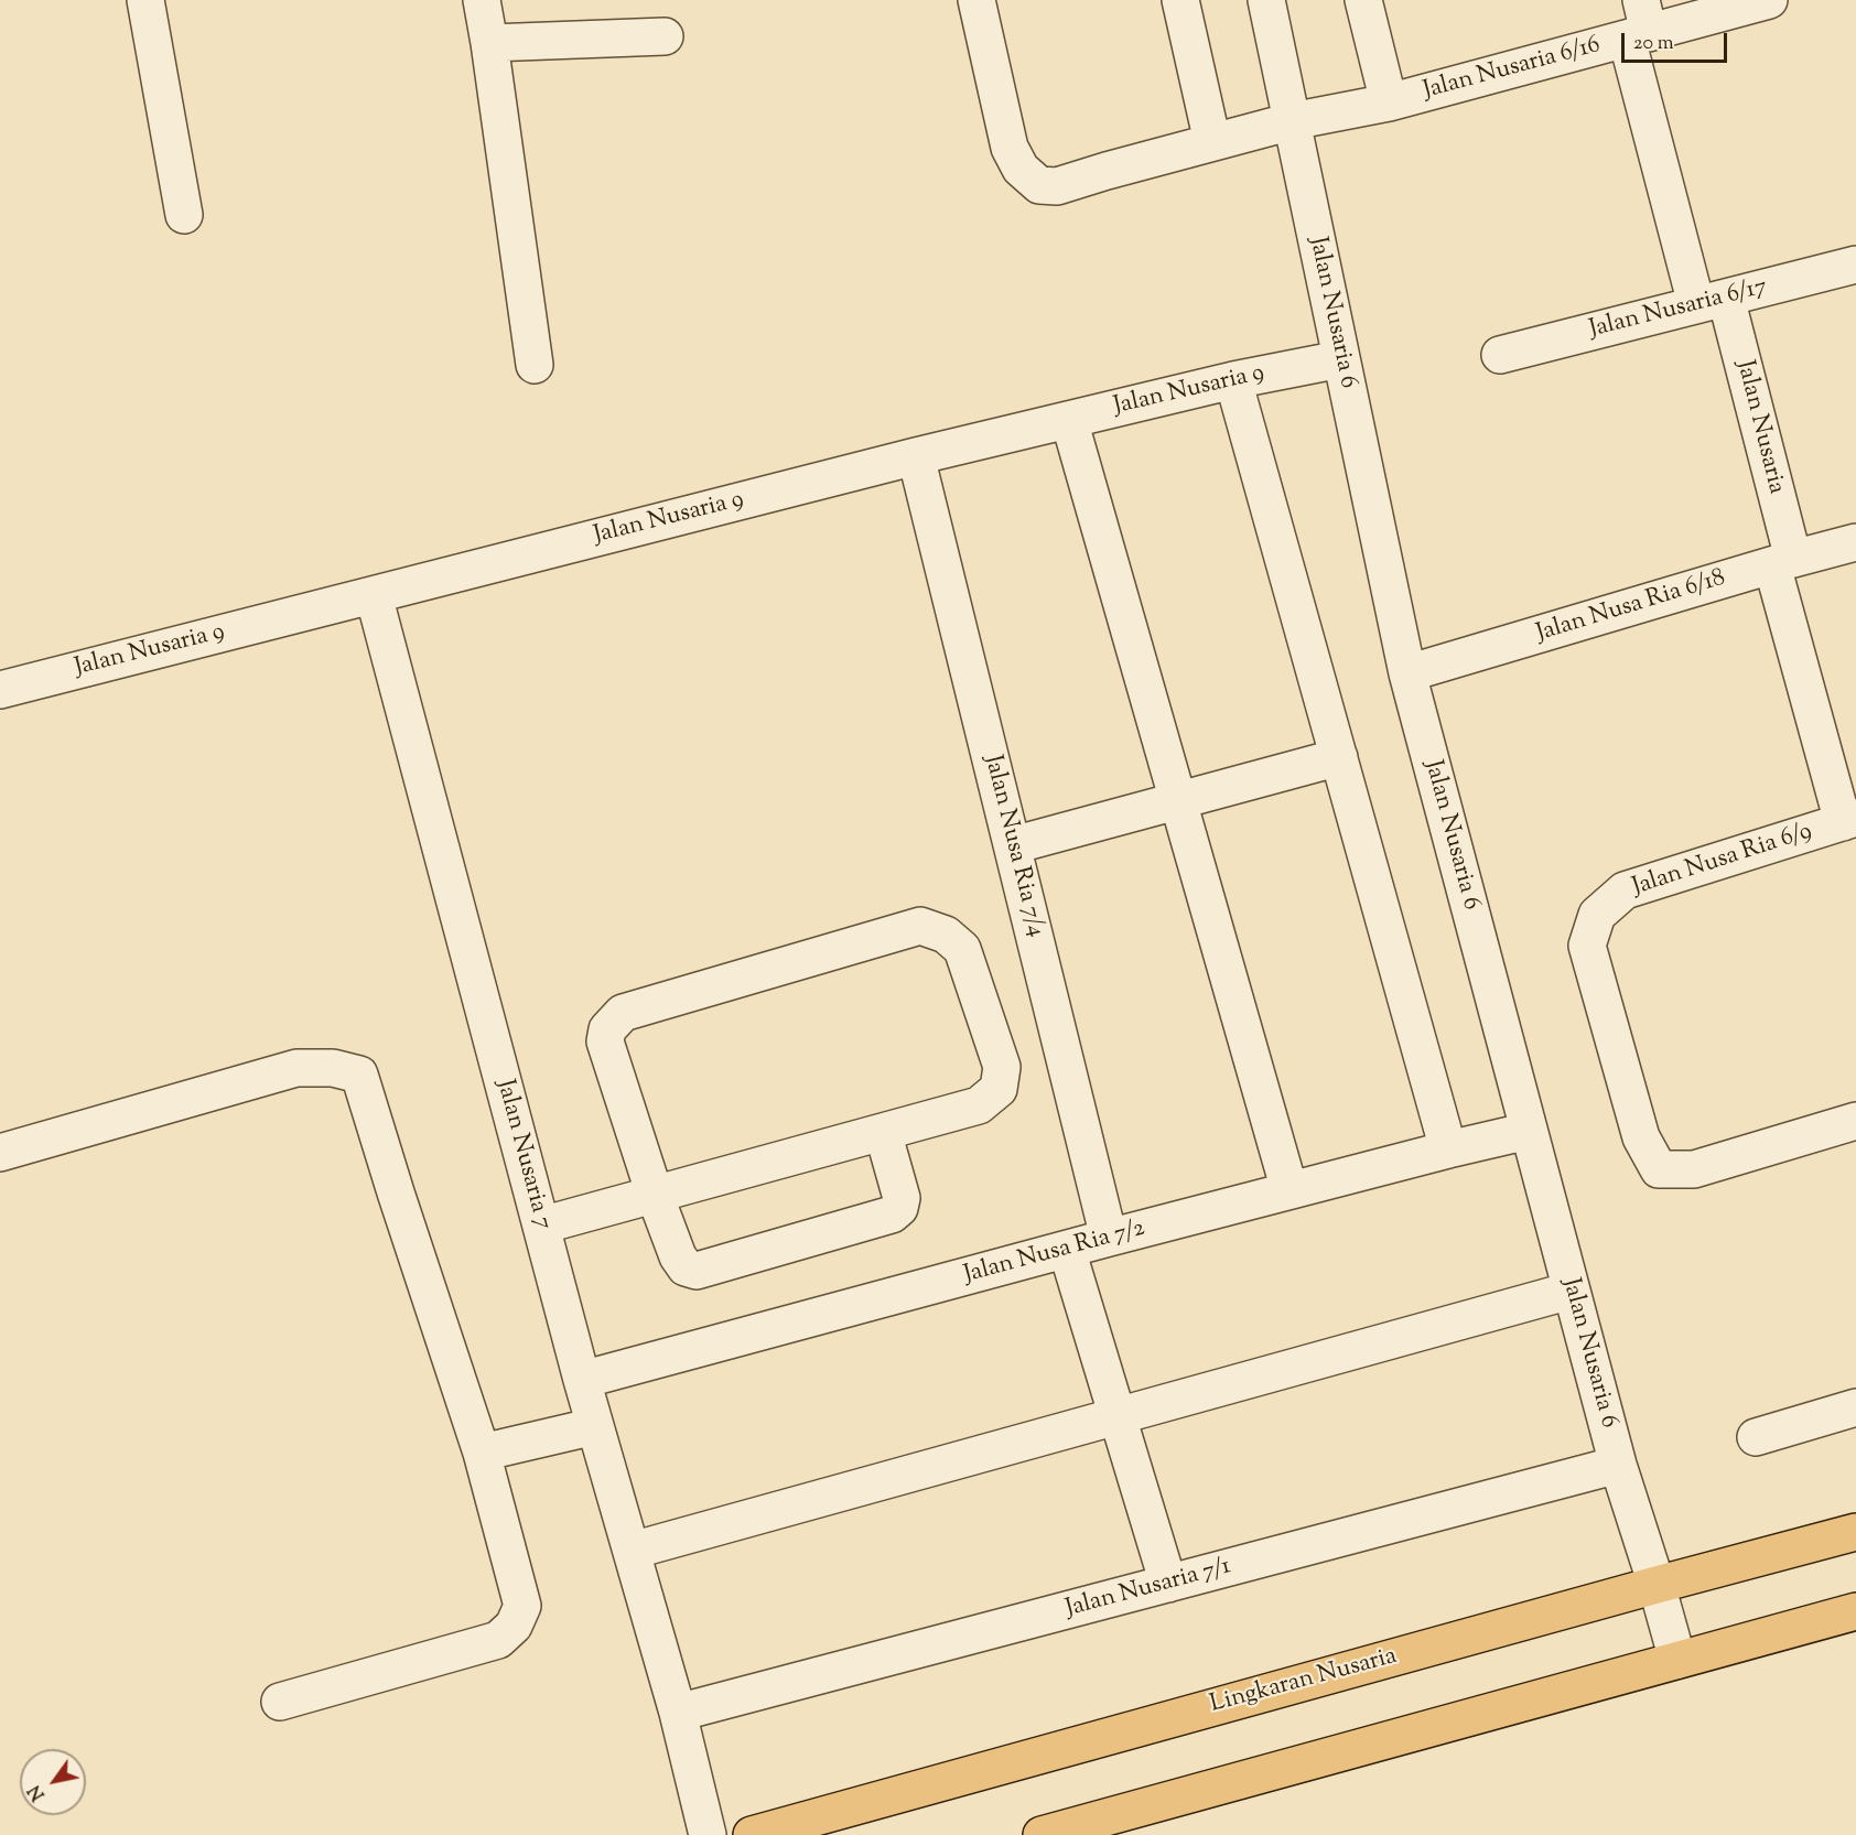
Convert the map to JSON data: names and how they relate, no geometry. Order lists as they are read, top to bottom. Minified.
{"streets":{"main road":["Lingkaran Nusaria"],"street":["Jalan Nusaria 6/16","Jalan Nusaria 6/17","Jalan Nusaria 6","Jalan Nusaria 9","Jalan Nusaria","Jalan Nusa Ria 6/18","Jalan Nusa Ria 7/4","Jalan Nusa Ria 6/9","Jalan Nusaria 7","Jalan Nusa Ria 7/2","Jalan Nusaria 7/1"]},"crossings":[["Jalan Nusaria 6/16","Jalan Nusaria 6"],["Jalan Nusaria 6/16","Jalan Nusaria"],["Jalan Nusaria 6/17","Jalan Nusaria"],["Jalan Nusaria 6","Jalan Nusaria 9"],["Jalan Nusaria 6","Jalan Nusa Ria 6/18"],["Jalan Nusaria 6","Jalan Nusa Ria 7/2"],["Jalan Nusaria 6","Jalan Nusaria 7/1"],["Jalan Nusaria 6","Lingkaran Nusaria"],["Jalan Nusaria 9","Jalan Nusa Ria 7/4"],["Jalan Nusaria 9","Jalan Nusaria 7"],["Jalan Nusaria","Jalan Nusa Ria 6/18"],["Jalan Nusaria","Jalan Nusa Ria 6/9"],["Jalan Nusa Ria 7/4","Jalan Nusa Ria 7/2"],["Jalan Nusaria 7","Jalan Nusa Ria 7/2"],["Jalan Nusaria 7","Jalan Nusaria 7/1"]],"scale_bar":"20 m","north":"bottom left"}
